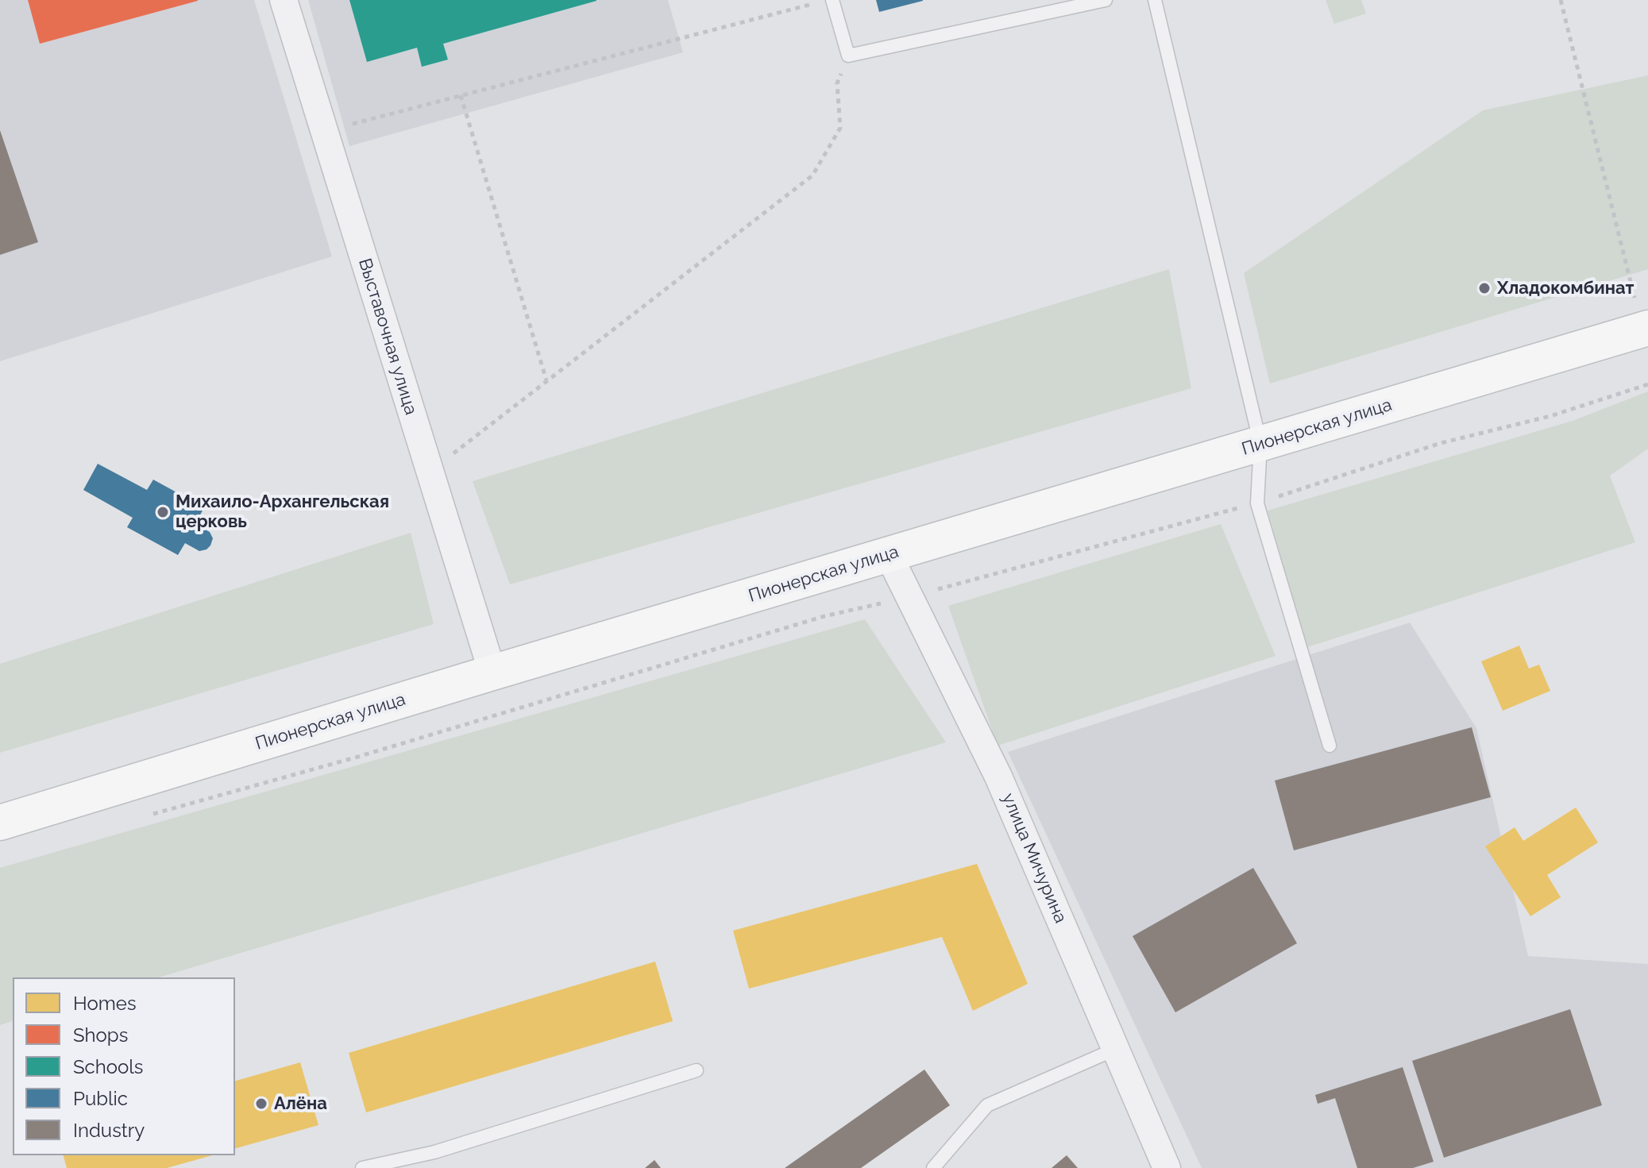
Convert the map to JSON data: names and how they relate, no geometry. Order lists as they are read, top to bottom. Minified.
{"streets":{"main road":["Пионерская улица"],"street":["Выставочная улица","улица Мичурина"]},"crossings":[["Выставочная улица","Пионерская улица"],["Пионерская улица","улица Мичурина"]],"places":["Хладокомбинат","Михаило-Архангельская церковь","Алёна"],"legend":["Homes","Shops","Schools","Public","Industry"]}
